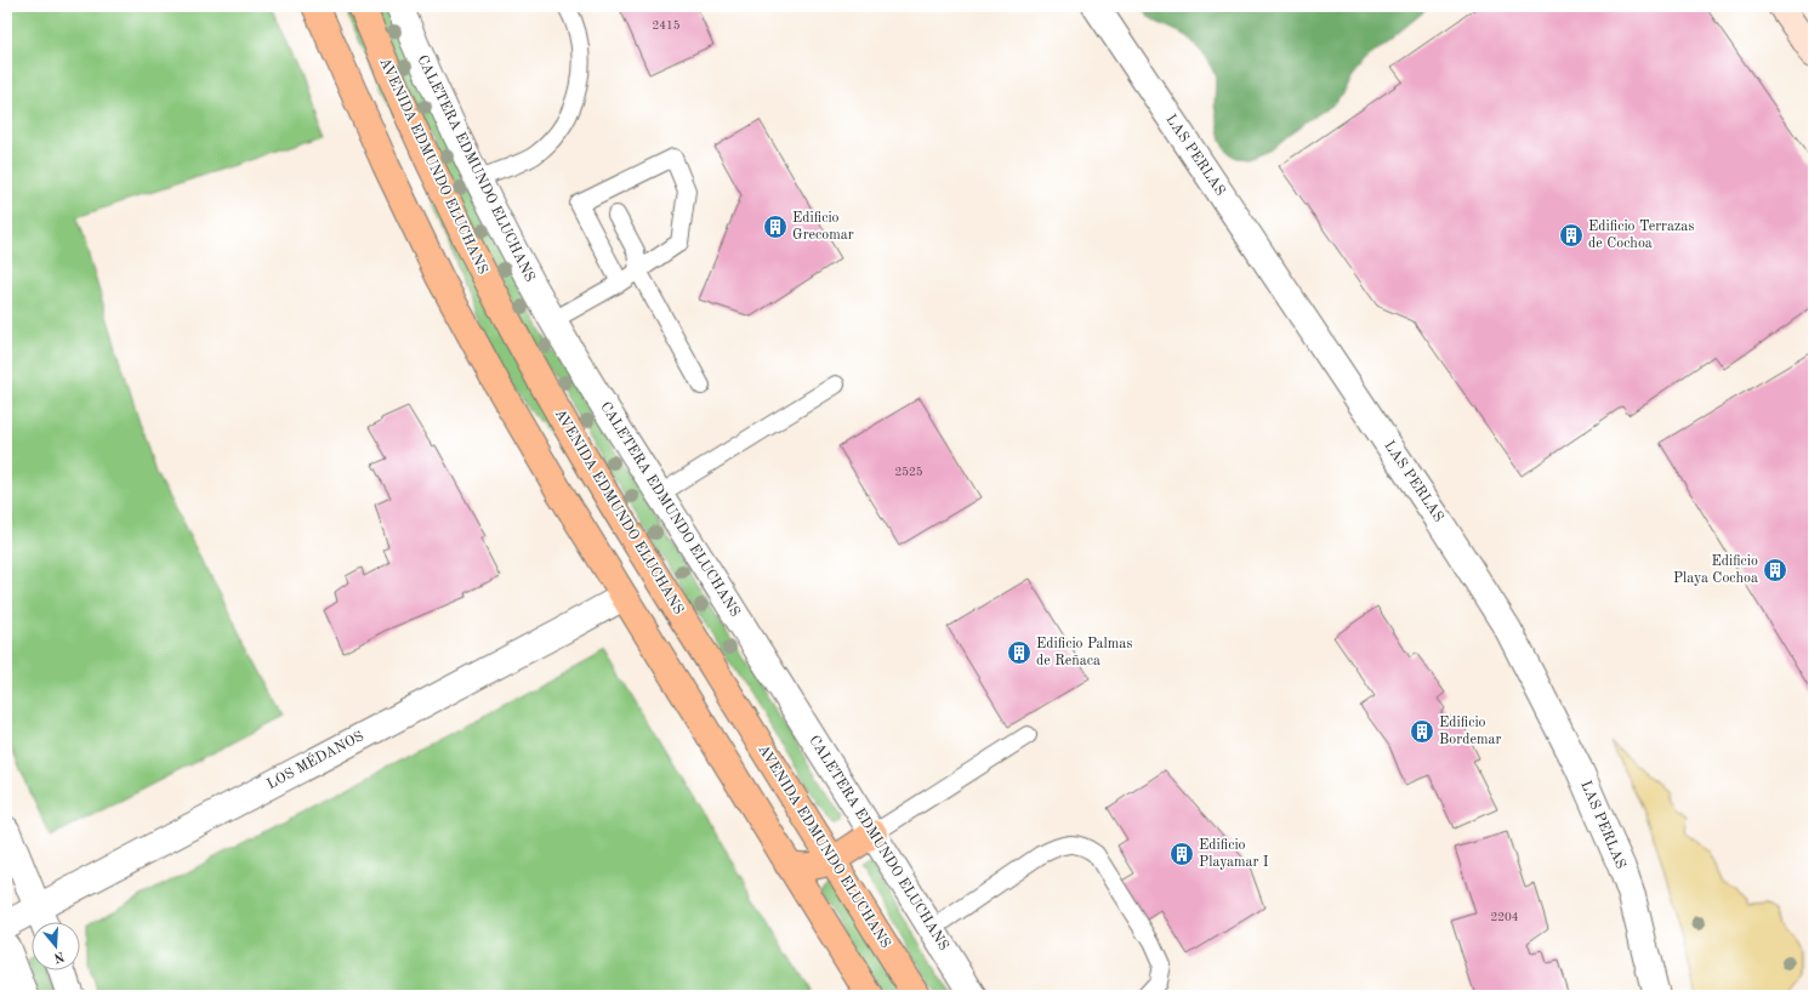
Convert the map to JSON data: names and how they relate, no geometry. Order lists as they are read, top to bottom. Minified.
{"streets":{"main road":["AVENIDA EDMUNDO ELUCHANS"],"street":["LAS PERLAS","CALETERA EDMUNDO ELUCHANS","LOS MÉDANOS"]},"places":{"building":["Edificio Grecomar","Edificio Terrazas de Cochoa","Edificio Playa Cochoa","Edificio Palmas de Reñaca","Edificio Bordemar","Edificio Playamar I"]},"house_numbers":["2415","2525","2204"],"north":"bottom"}
